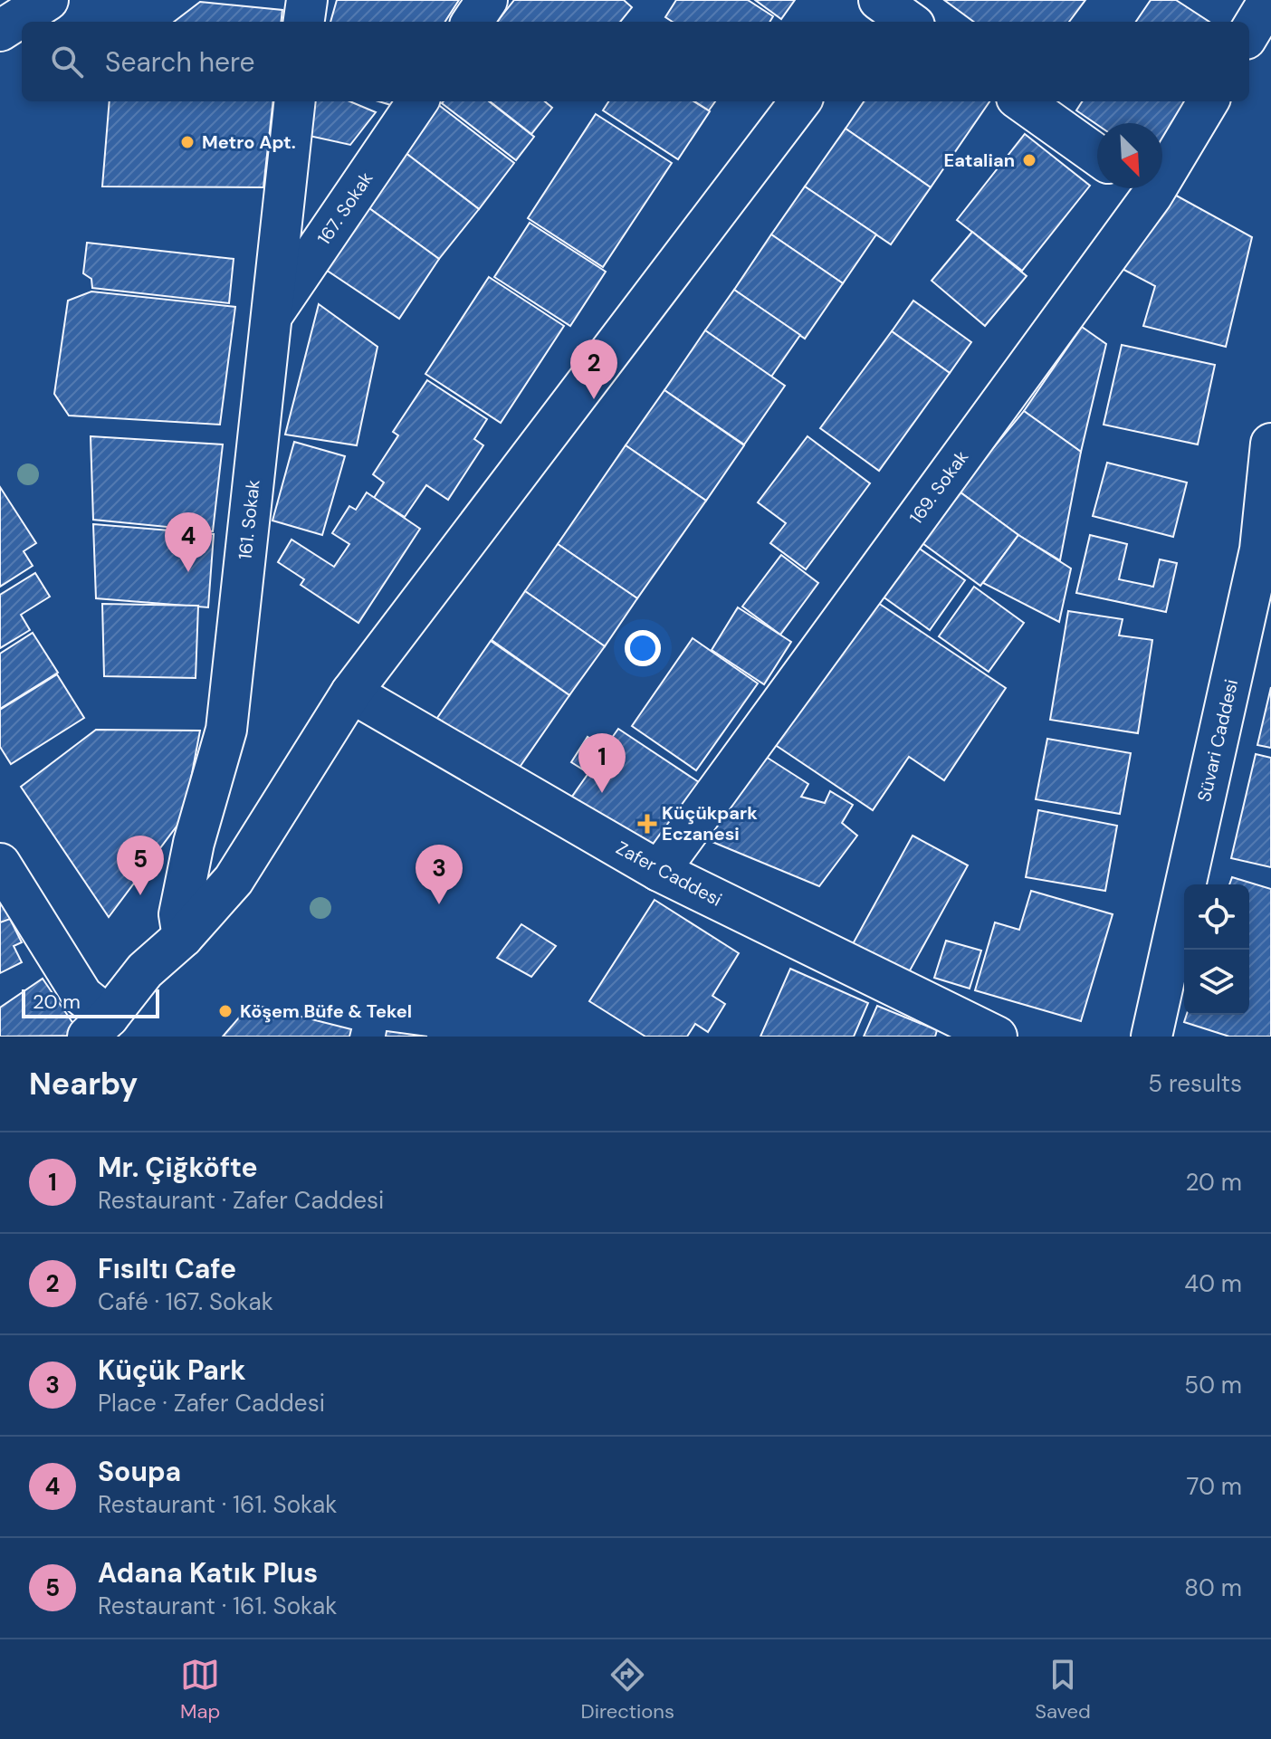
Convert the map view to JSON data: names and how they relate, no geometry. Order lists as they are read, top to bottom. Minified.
{"streets":{"street":["167. Sokak","169. Sokak","161. Sokak","Süvari Caddesi","Zafer Caddesi"]},"crossings":[["167. Sokak","161. Sokak"],["169. Sokak","Zafer Caddesi"]],"places":{"other":["Metro Apt.","Eatalian","Köşem Büfe & Tekel"],"health":["Küçükpark Eczanesi"]},"scale_bar":"20 m","north":"bottom right","page":{"search":"Search here","pins":["2","4","1","5","3"],"scale":"20 m","heading":["Nearby","5 results"],"list":[{"mark":"1","name":"Mr. Çiğköfte","note":"Restaurant · Zafer Caddesi","value":"20 m"},{"mark":"2","name":"Fısıltı Cafe","note":"Café · 167. Sokak","value":"40 m"},{"mark":"3","name":"Küçük Park","note":"Place · Zafer Caddesi","value":"50 m"},{"mark":"4","name":"Soupa","note":"Restaurant · 161. Sokak","value":"70 m"},{"mark":"5","name":"Adana Katık Plus","note":"Restaurant · 161. Sokak","value":"80 m"}],"nav":["Map","Directions","Saved"]}}
